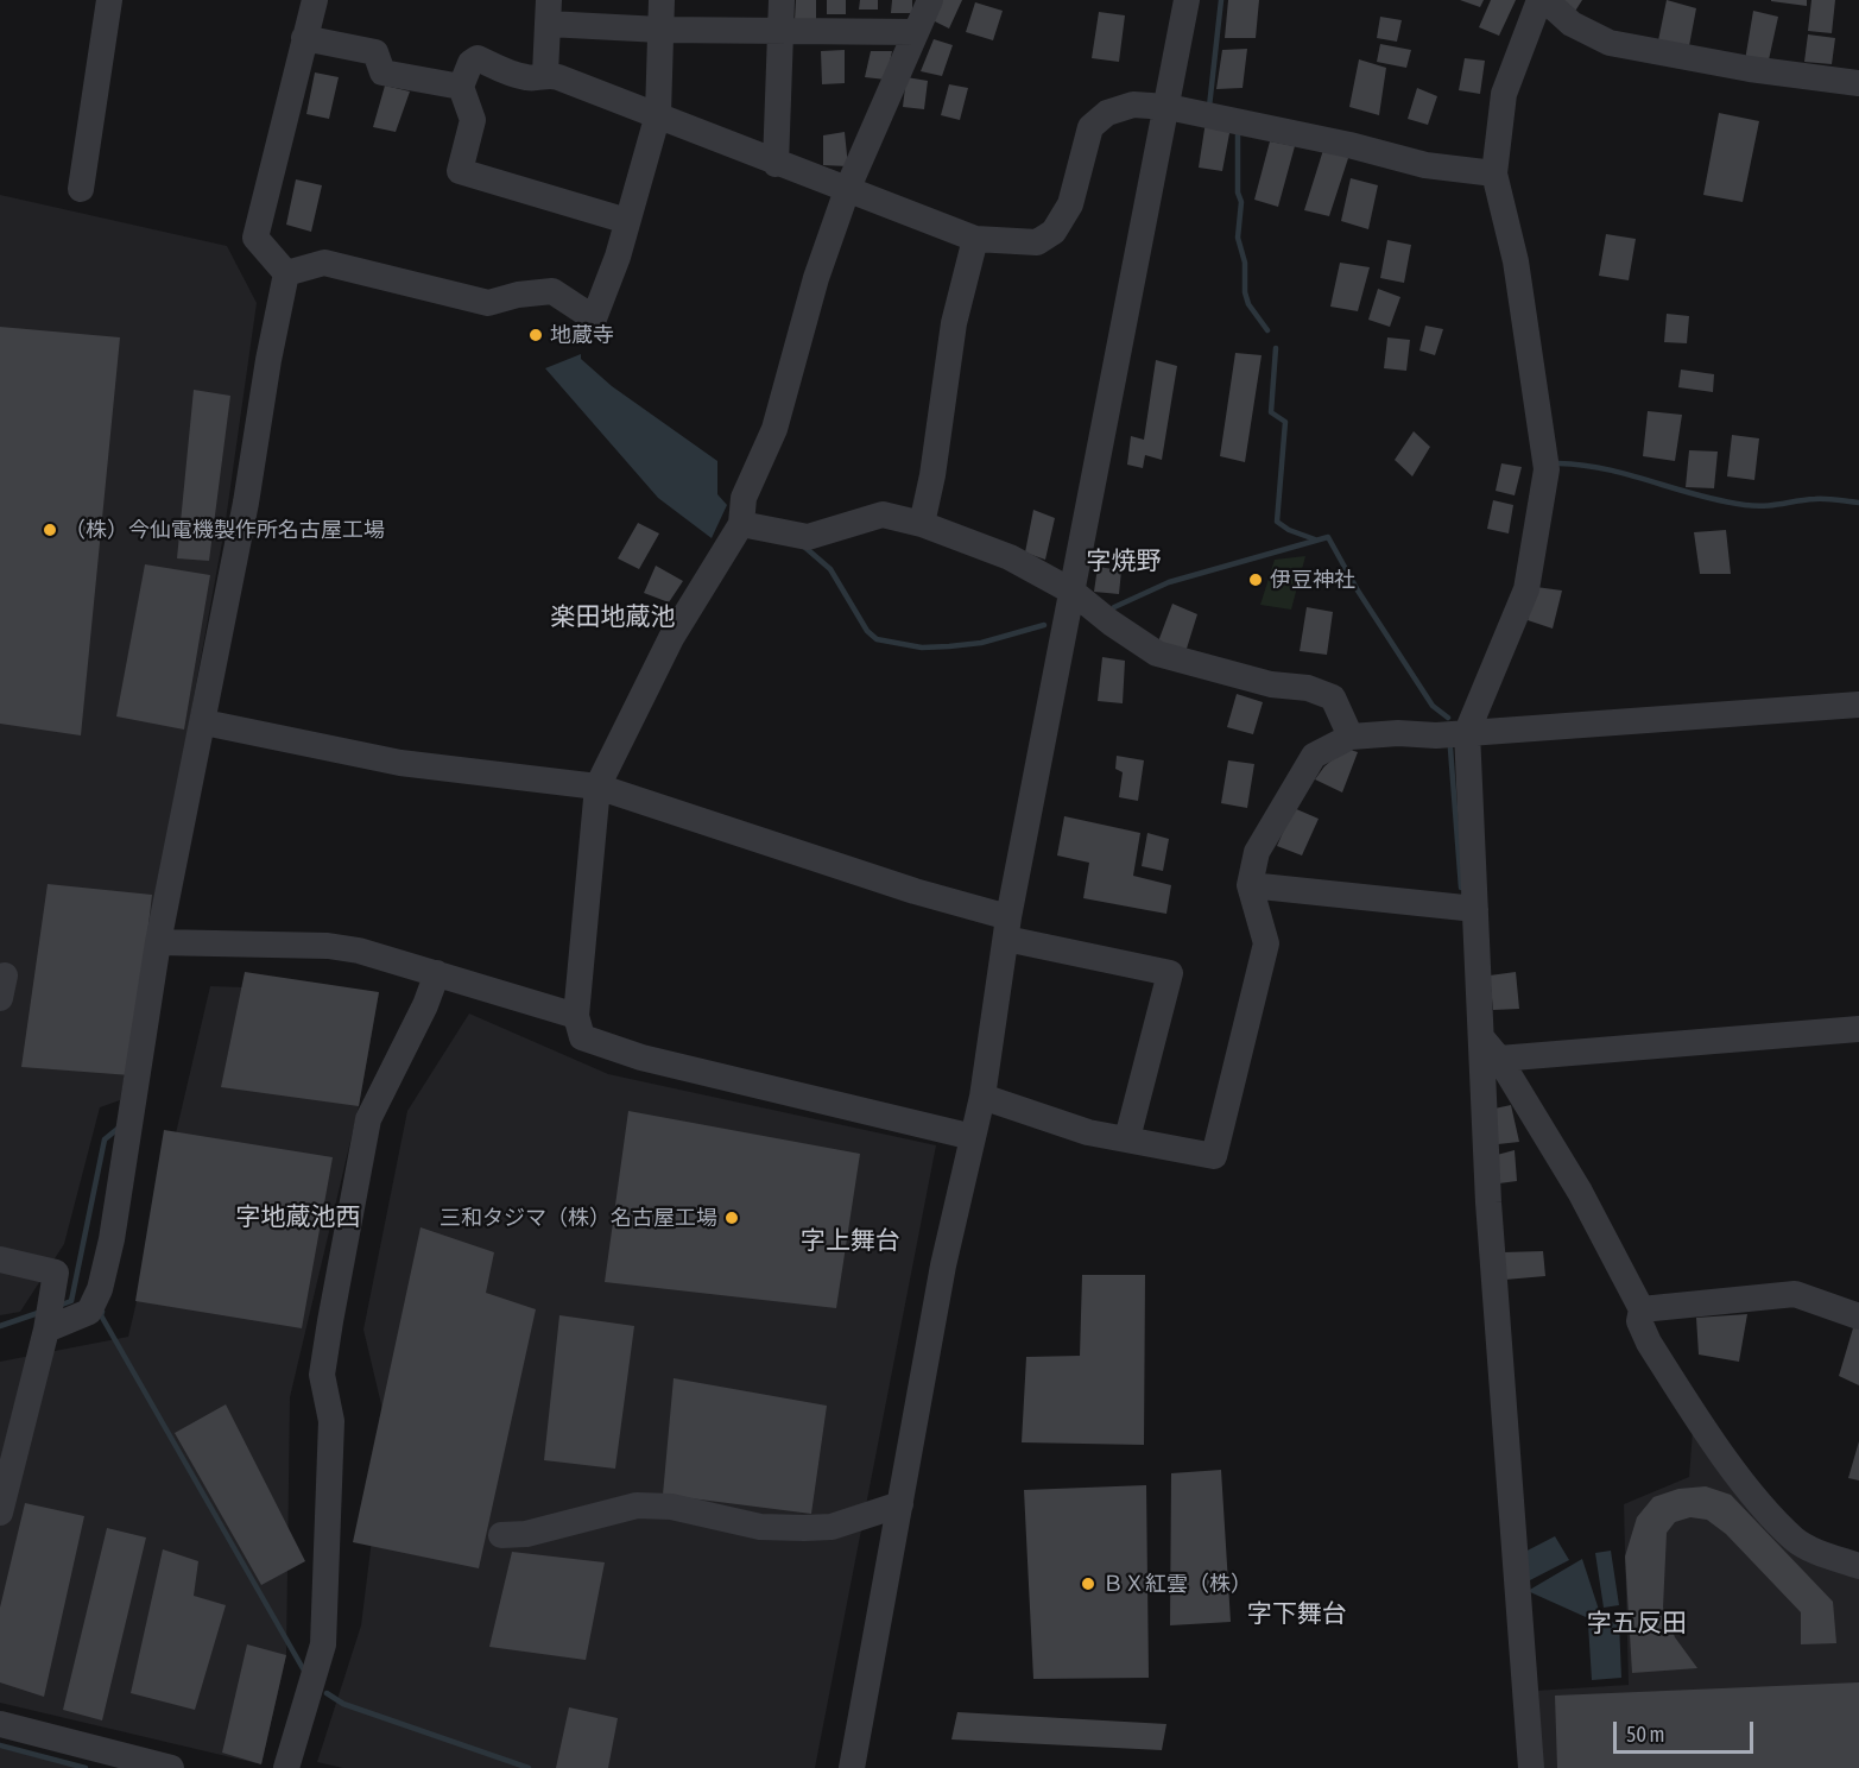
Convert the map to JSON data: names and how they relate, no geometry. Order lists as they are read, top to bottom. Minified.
{"districts":["字焼野","楽田地蔵池","字地蔵池西","字上舞台","字下舞台","字五反田"],"places":["地蔵寺","（株）今仙電機製作所名古屋工場","伊豆神社","三和タジマ（株）名古屋工場","ＢＸ紅雲（株）"],"scale_bar":"50 m"}
